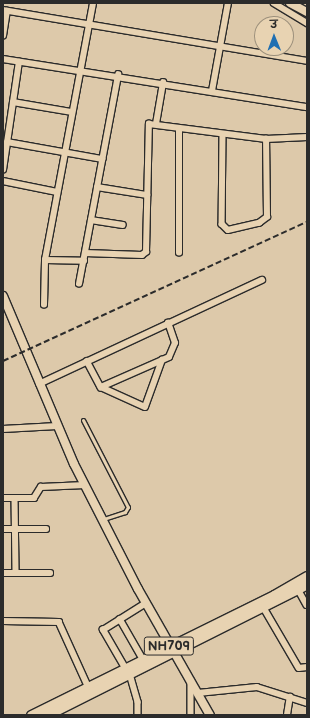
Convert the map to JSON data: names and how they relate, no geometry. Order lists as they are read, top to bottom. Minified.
{"streets":{"highway":["NH709"]},"north":"top"}
